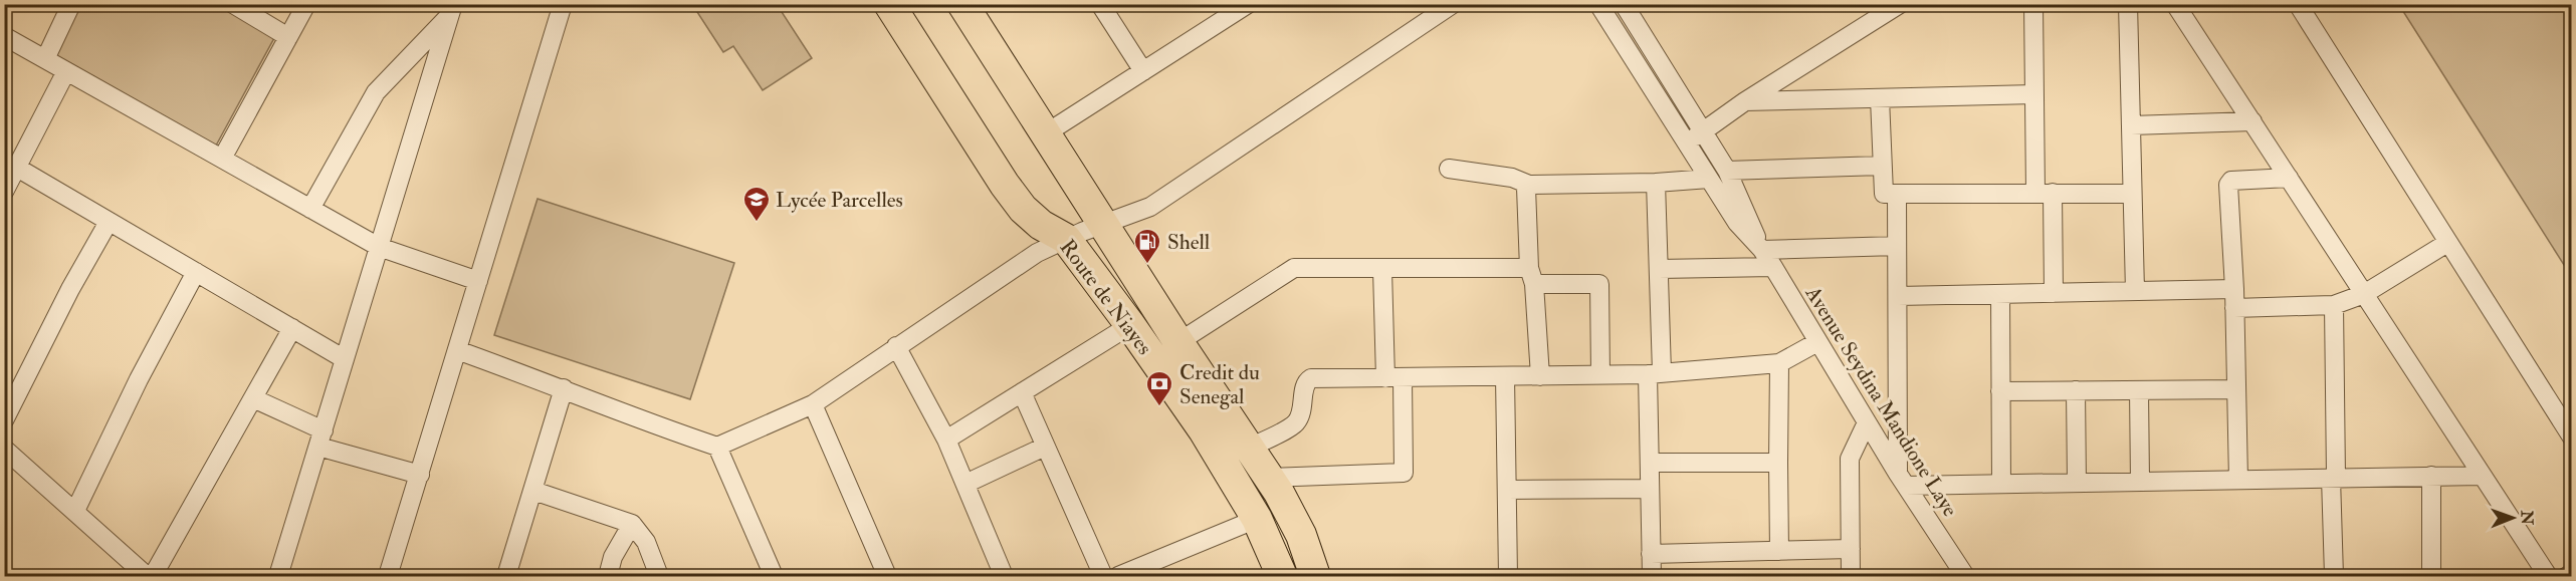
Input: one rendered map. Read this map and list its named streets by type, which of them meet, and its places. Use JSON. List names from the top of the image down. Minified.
{"streets":{"main road":["Route de Niayes"],"street":["Avenue Seydina Mandione Laye"]},"places":{"school or university":["Lycée Parcelles"],"fuel station":["Shell"],"bank":["Credit du Senegal"]},"north":"right"}
